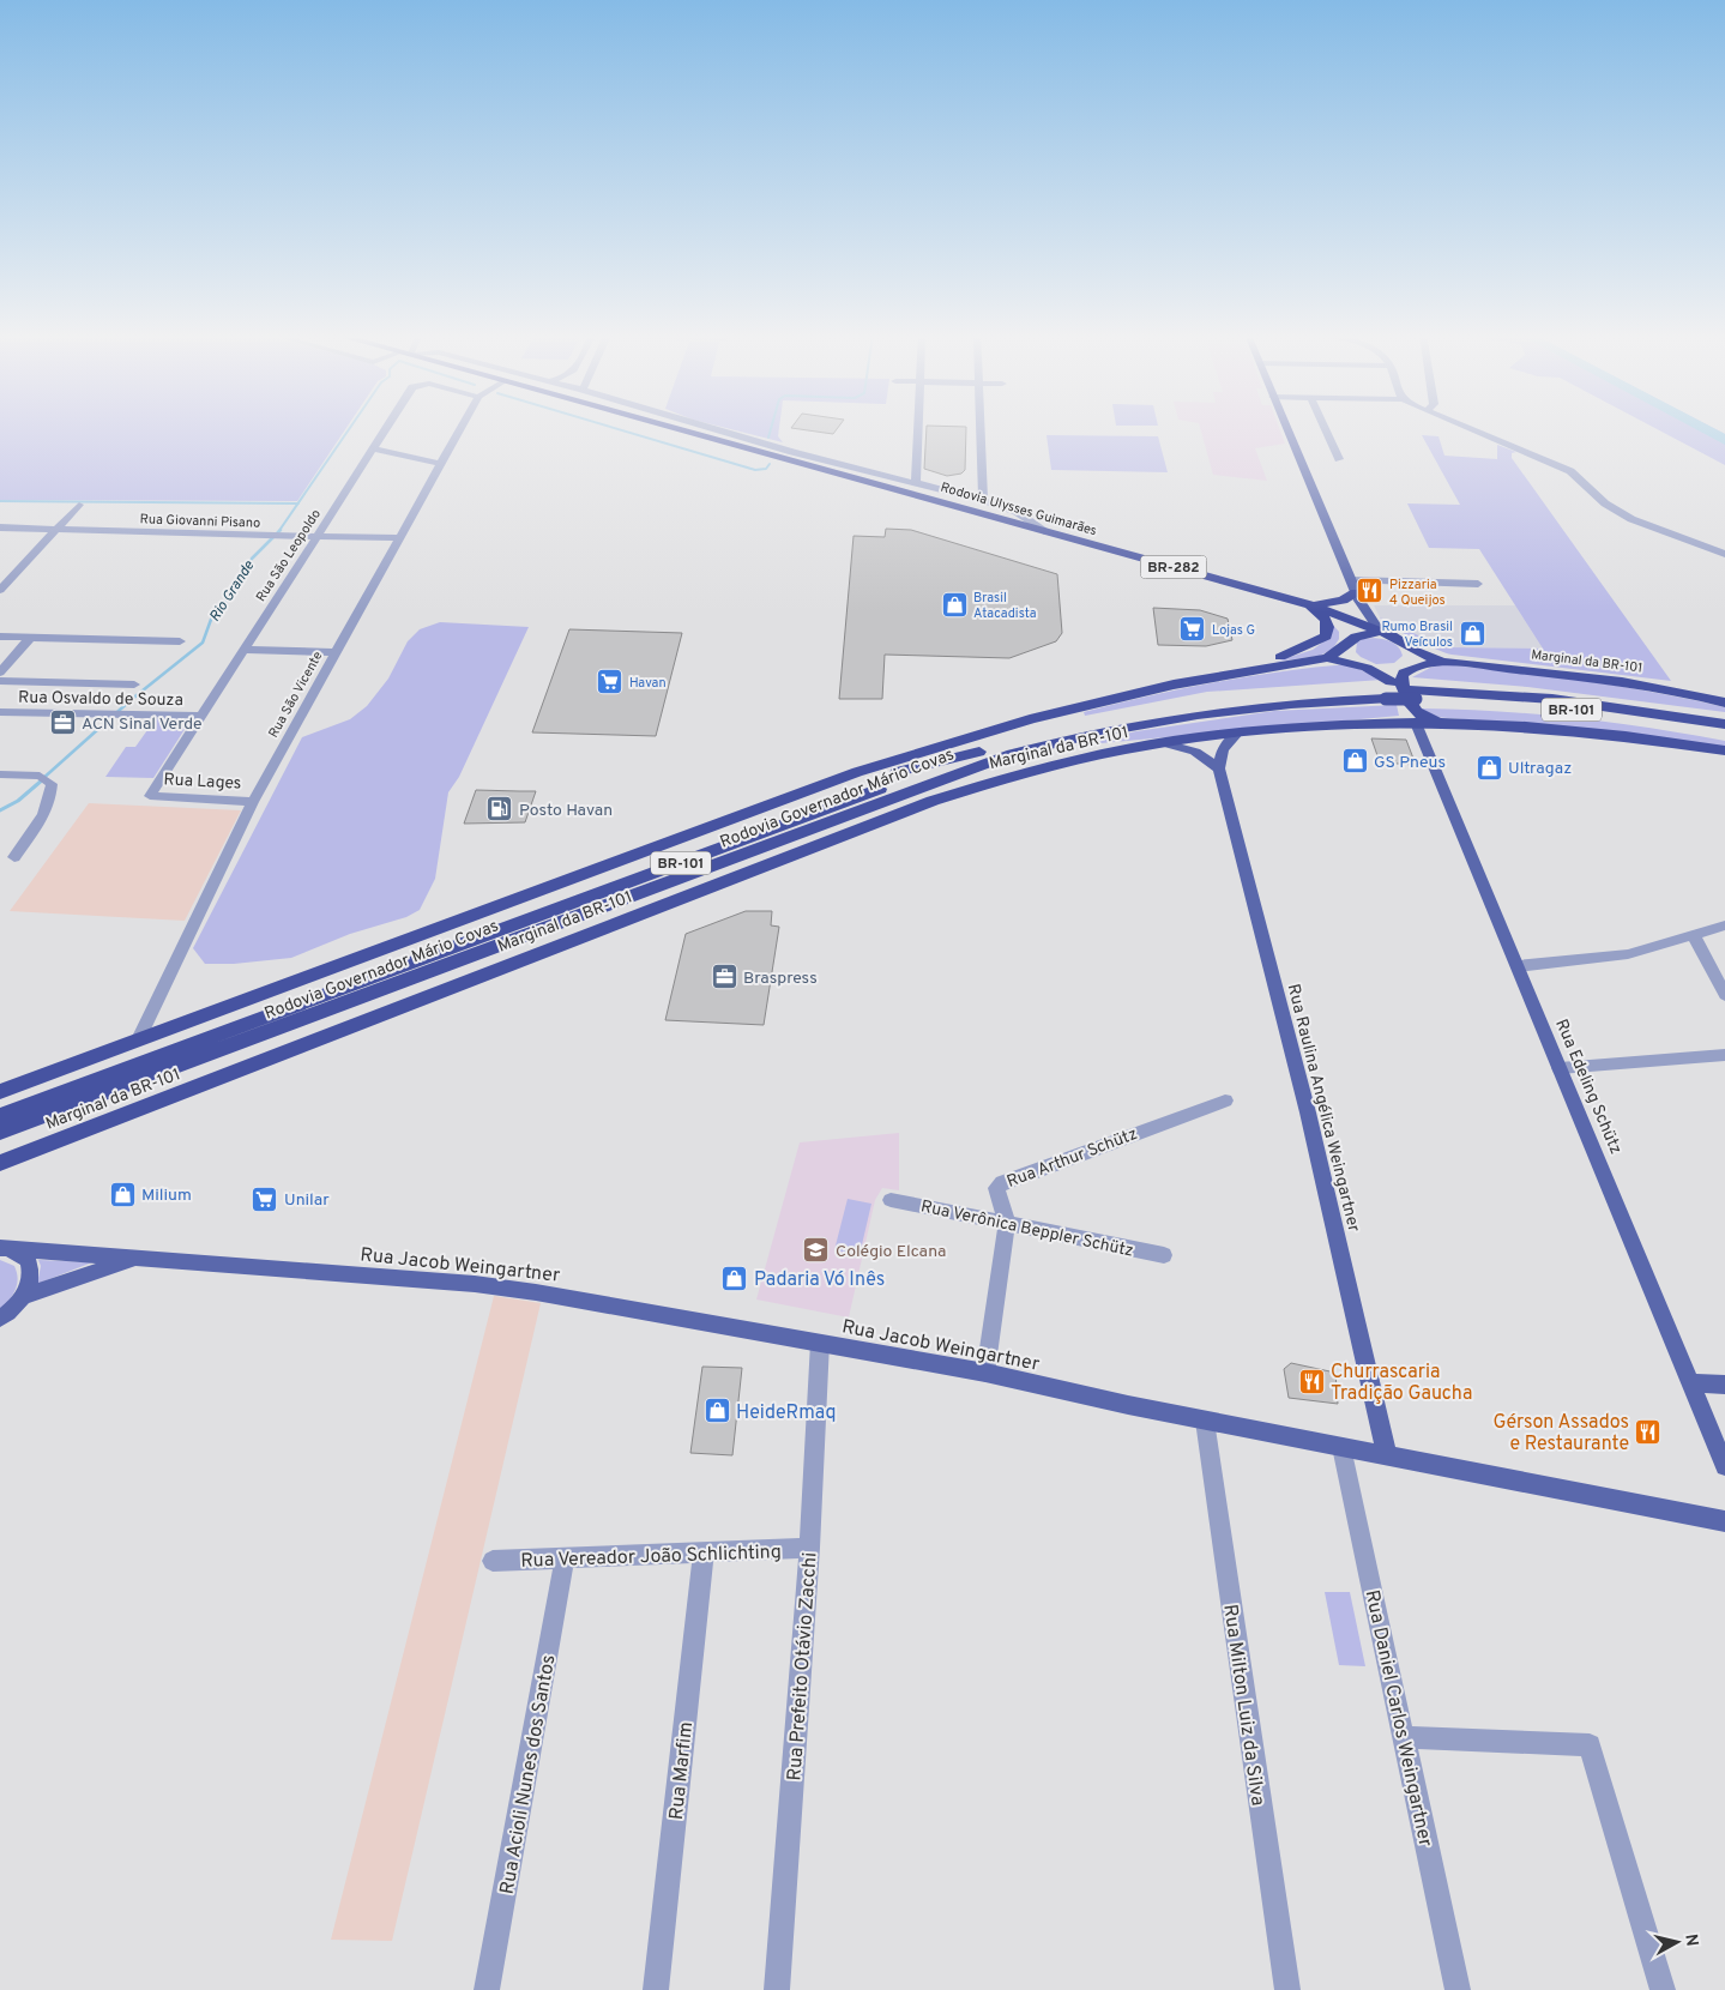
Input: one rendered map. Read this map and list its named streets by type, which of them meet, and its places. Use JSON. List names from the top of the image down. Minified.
{"streets":{"highway":["Rodovia Ulysses Guimarães","BR-282","Marginal da BR-101","BR-101","Rodovia Governador Mário Covas"],"main road":["Rua Edeling Schütz","Rua Raulina Angélica Weingartner","Rua Jacob Weingartner"],"street":["Rua Giovanni Pisano","Rua São Leopoldo","Rua São Vicente","Rua Osvaldo de Souza","Rua Lages","Rua Arthur Schütz","Rua Verônica Beppler Schütz","Rua Vereador João Schlichting","Rua Prefeito Otávio Zacchi","Rua Milton Luiz da Silva","Rua Daniel Carlos Weingartner","Rua Marfim","Rua Acioli Nunes dos Santos"]},"crossings":[["Rodovia Ulysses Guimarães","Marginal da BR-101"],["Rua Giovanni Pisano","Rua São Leopoldo"],["Rua Giovanni Pisano","Rua São Vicente"],["Rua São Leopoldo","Rua Osvaldo de Souza"],["Rua São Leopoldo","Rua Lages"],["Marginal da BR-101","Rua São Vicente"],["Marginal da BR-101","Rua Edeling Schütz"],["Rua São Vicente","Rua Lages"],["Rua Raulina Angélica Weingartner","Rua Jacob Weingartner"],["Rua Arthur Schütz","Rua Verônica Beppler Schütz"],["Rua Arthur Schütz","Rua Jacob Weingartner"],["Rua Jacob Weingartner","Rua Prefeito Otávio Zacchi"],["Rua Jacob Weingartner","Rua Milton Luiz da Silva"],["Rua Jacob Weingartner","Rua Daniel Carlos Weingartner"],["Rua Vereador João Schlichting","Rua Prefeito Otávio Zacchi"],["Rua Vereador João Schlichting","Rua Marfim"],["Rua Vereador João Schlichting","Rua Acioli Nunes dos Santos"]],"water":["Rio Grande"],"places":{"restaurant":["Pizzaria 4 Queijos","Churrascaria Tradição Gaucha","Gérson Assados e Restaurante"],"shop":["Brasil Atacadista","Rumo Brasil Veículos","GS Pneus","Ultragaz","Milium","Padaria Vó Inês","HeideRmaq"],"supermarket":["Lojas G","Havan","Unilar"],"office":["ACN Sinal Verde","Braspress"],"fuel station":["Posto Havan"],"school or university":["Colégio Elcana"]},"north":"right"}
